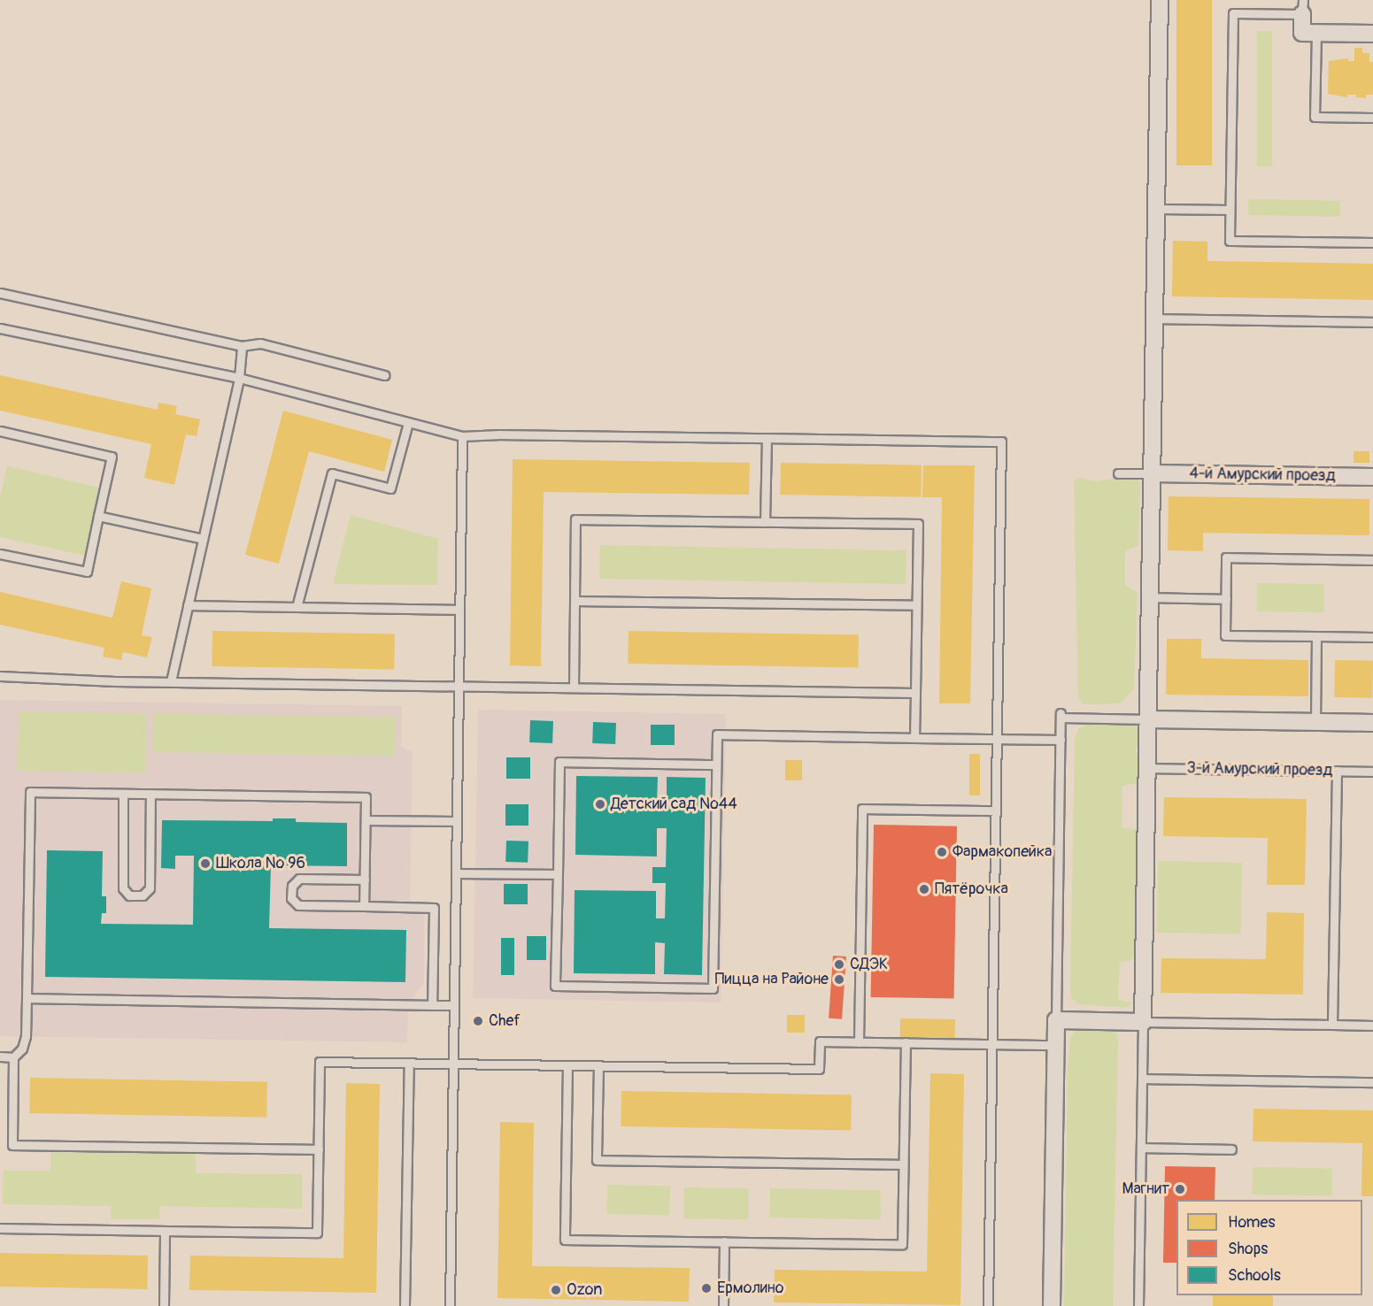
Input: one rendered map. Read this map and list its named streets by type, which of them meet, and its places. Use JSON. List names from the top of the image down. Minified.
{"streets":{"street":["4-й Амурский проезд"],"lane":["3-й Амурский проезд"]},"places":["Детский сад №44","Фармакопейка","Школа № 96","Пятёрочка","СДЭК","Пицца на Районе","Chef","Магнит","Ермолино","Ozon"],"legend":["Homes","Shops","Schools"]}
